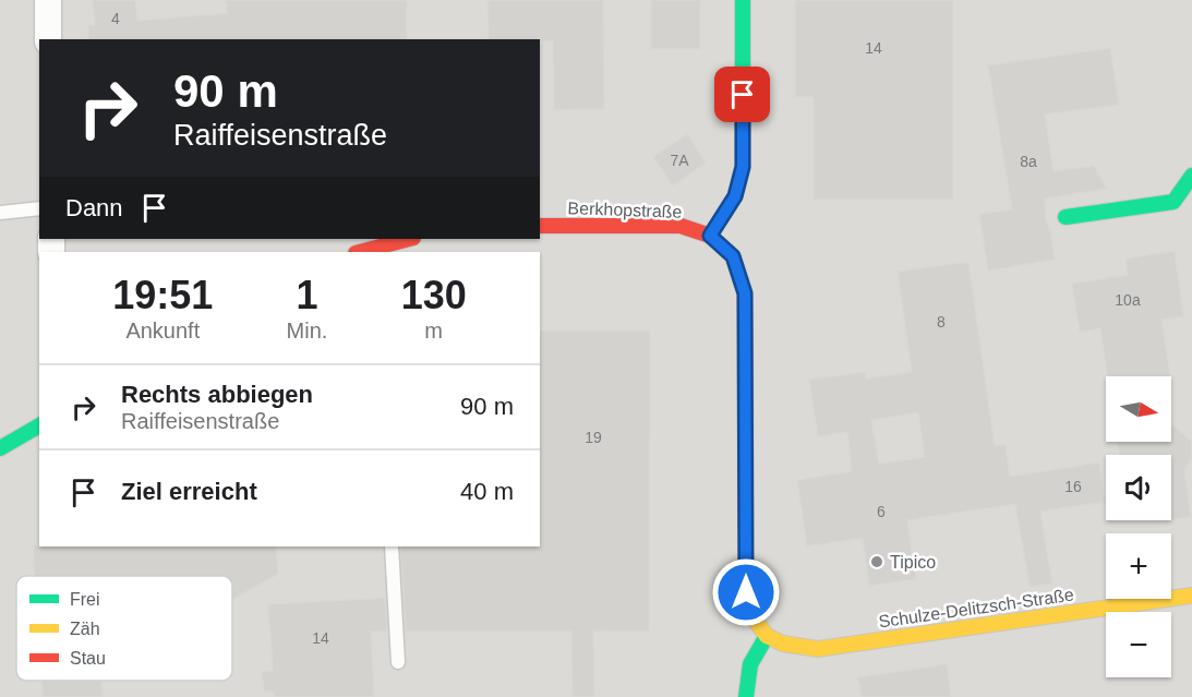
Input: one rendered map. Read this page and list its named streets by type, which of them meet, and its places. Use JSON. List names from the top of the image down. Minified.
{"streets":{"main road":["Berkhopstraße","Schulze-Delitzsch-Straße"]},"places":["Tipico"],"house_numbers":["4","14","7A","8a","10a","8","19","16","6","14"],"legend":["Frei","Zäh","Stau"],"north":"right","page":{"turn":["90 m","Raiffeisenstraße"],"then":"Dann","eta":["19:51","Ankunft","1","Min.","130","m"],"list":[{"name":"Rechts abbiegen","note":"Raiffeisenstraße","value":"90 m"},{"name":"Ziel erreicht","value":"40 m"}],"map_buttons":["+","−"]}}
